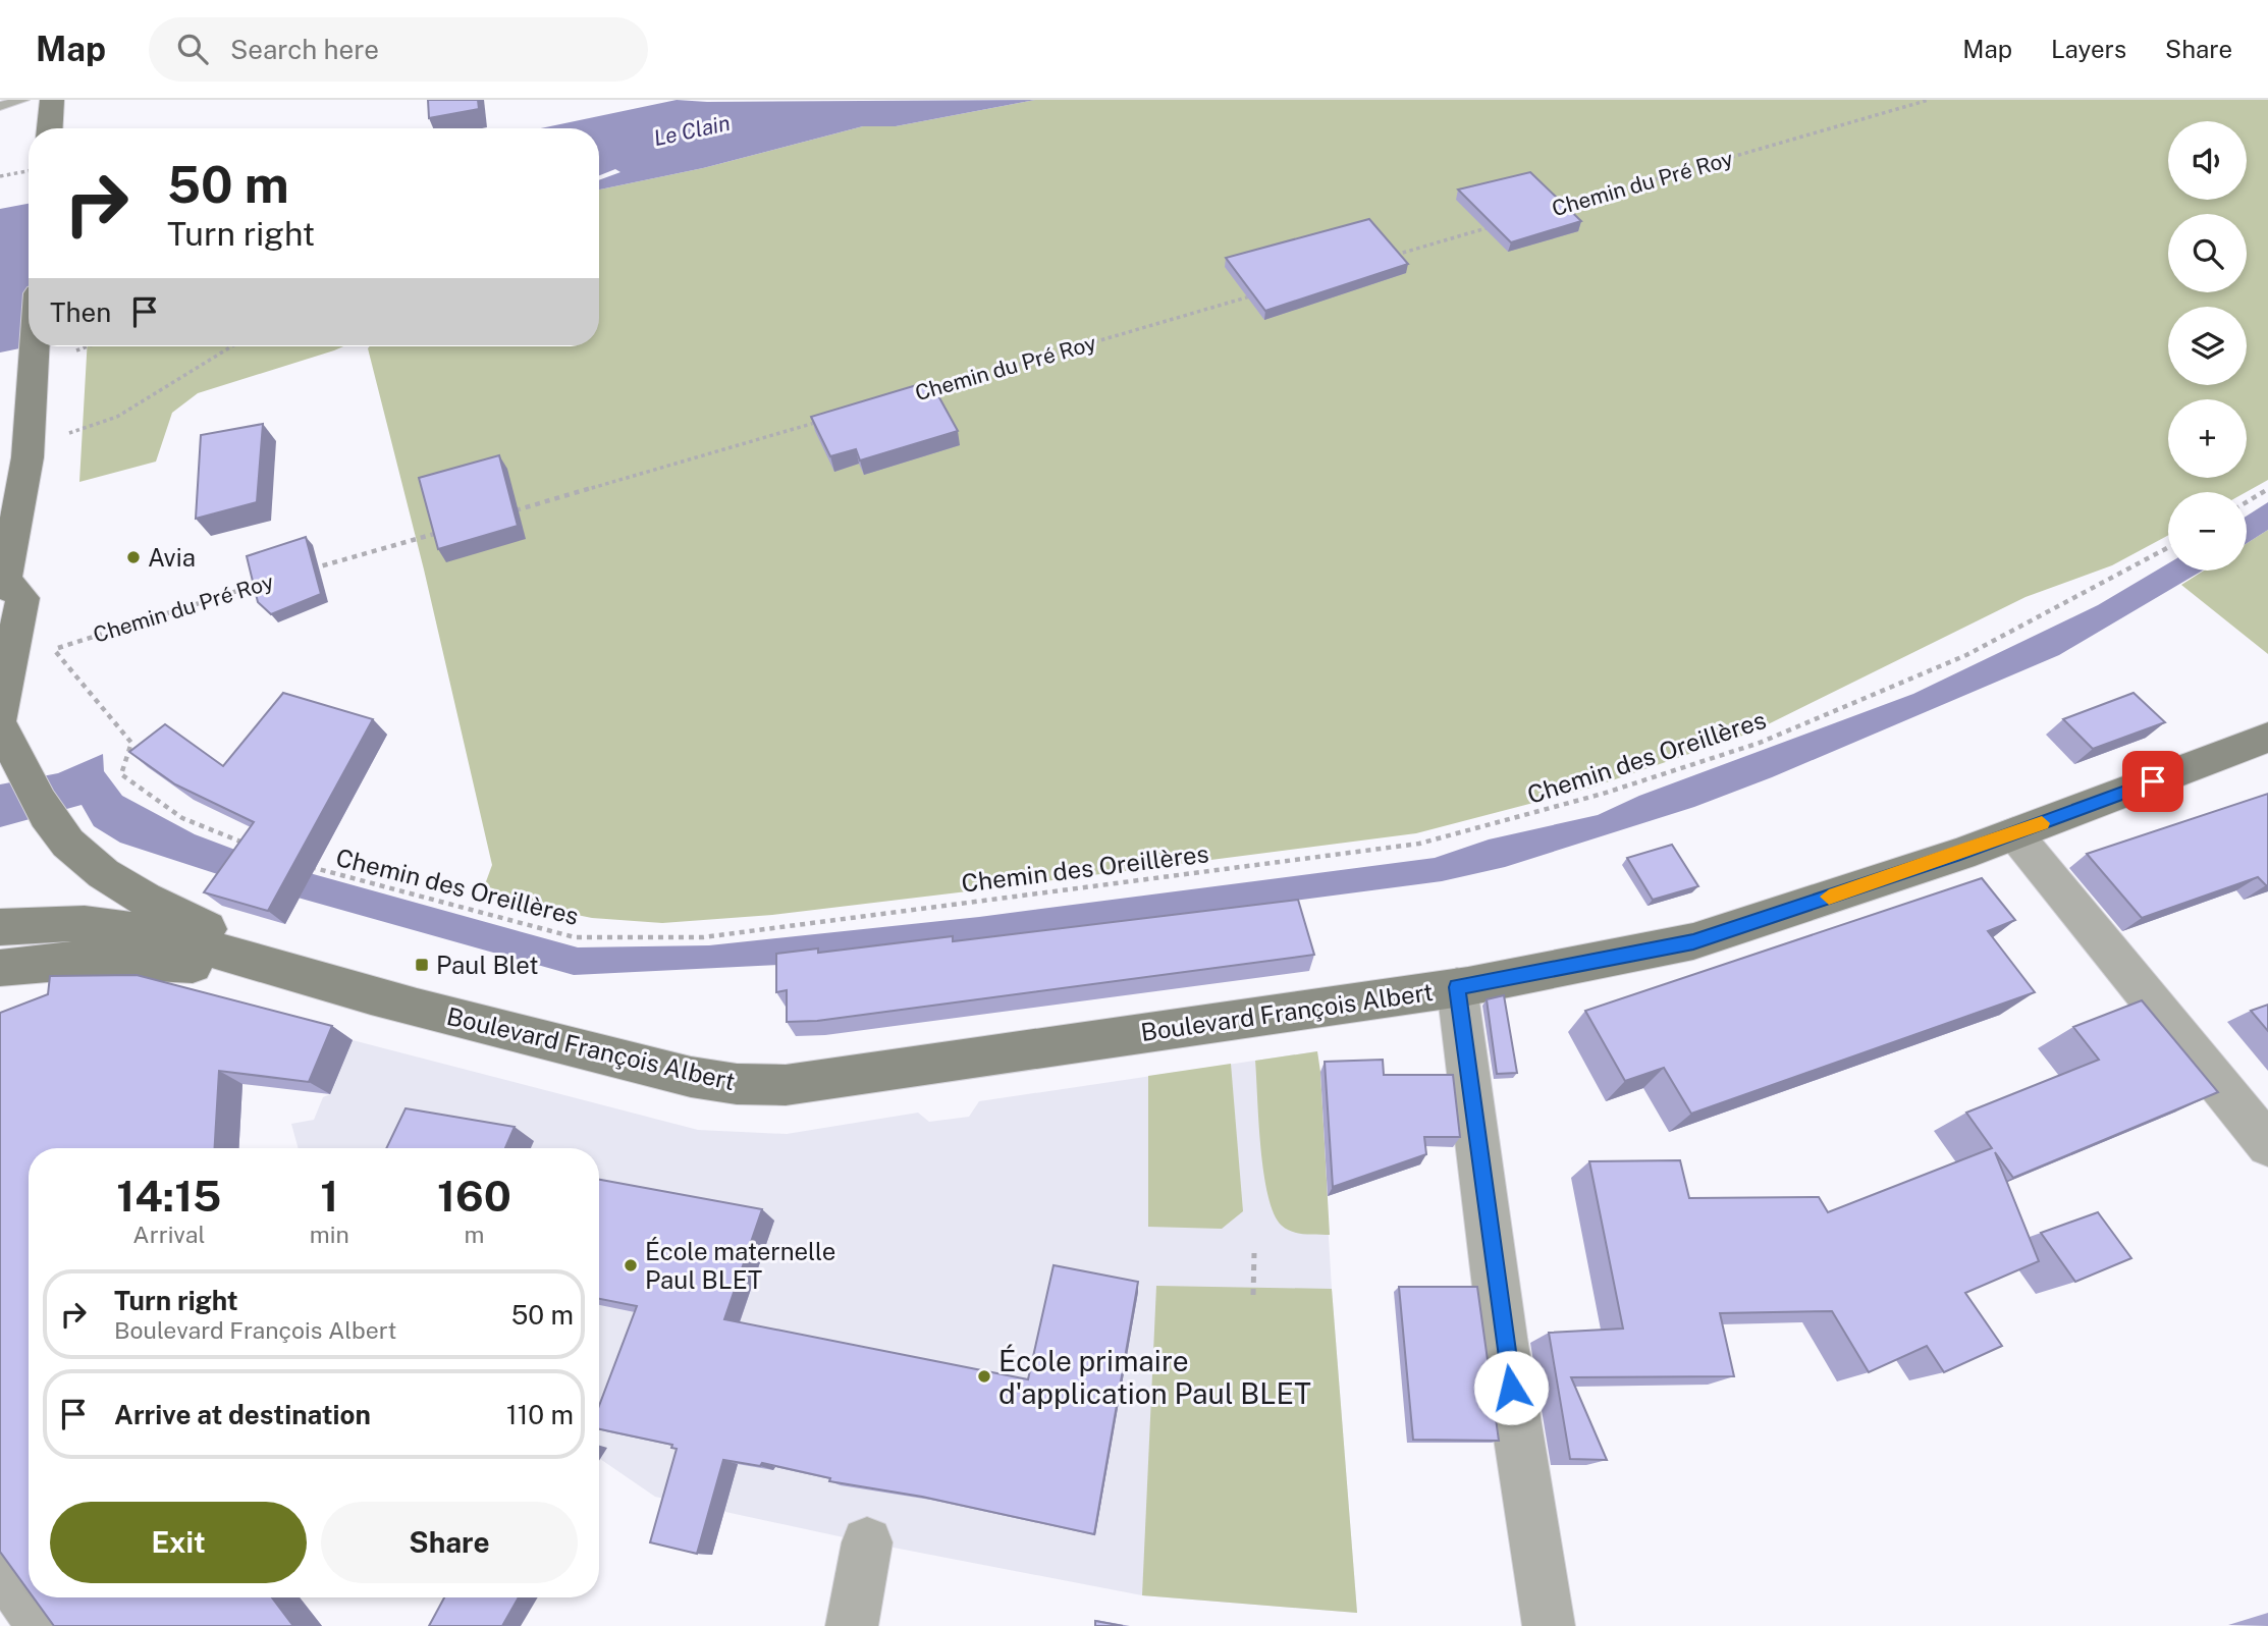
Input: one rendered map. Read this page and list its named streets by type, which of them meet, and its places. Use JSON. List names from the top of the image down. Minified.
{"streets":{"main road":["Boulevard François Albert"],"path":["Chemin du Pré Roy","Chemin des Oreillères"]},"water":["Le Clain"],"places":{"other":["Avia","École maternelle Paul BLET","École primaire d'application Paul BLET"],"transit":["Paul Blet"]},"page":{"header":"Map","search":"Search here","nav":["Map","Layers","Share"],"map_buttons":["+","−"],"turn":["50 m","Turn right"],"then":"Then","eta":["14:15","Arrival","1","min","160","m"],"list":[{"name":"Turn right","note":"Boulevard François Albert","value":"50 m"},{"name":"Arrive at destination","value":"110 m"}],"buttons":["Exit","Share"]}}
